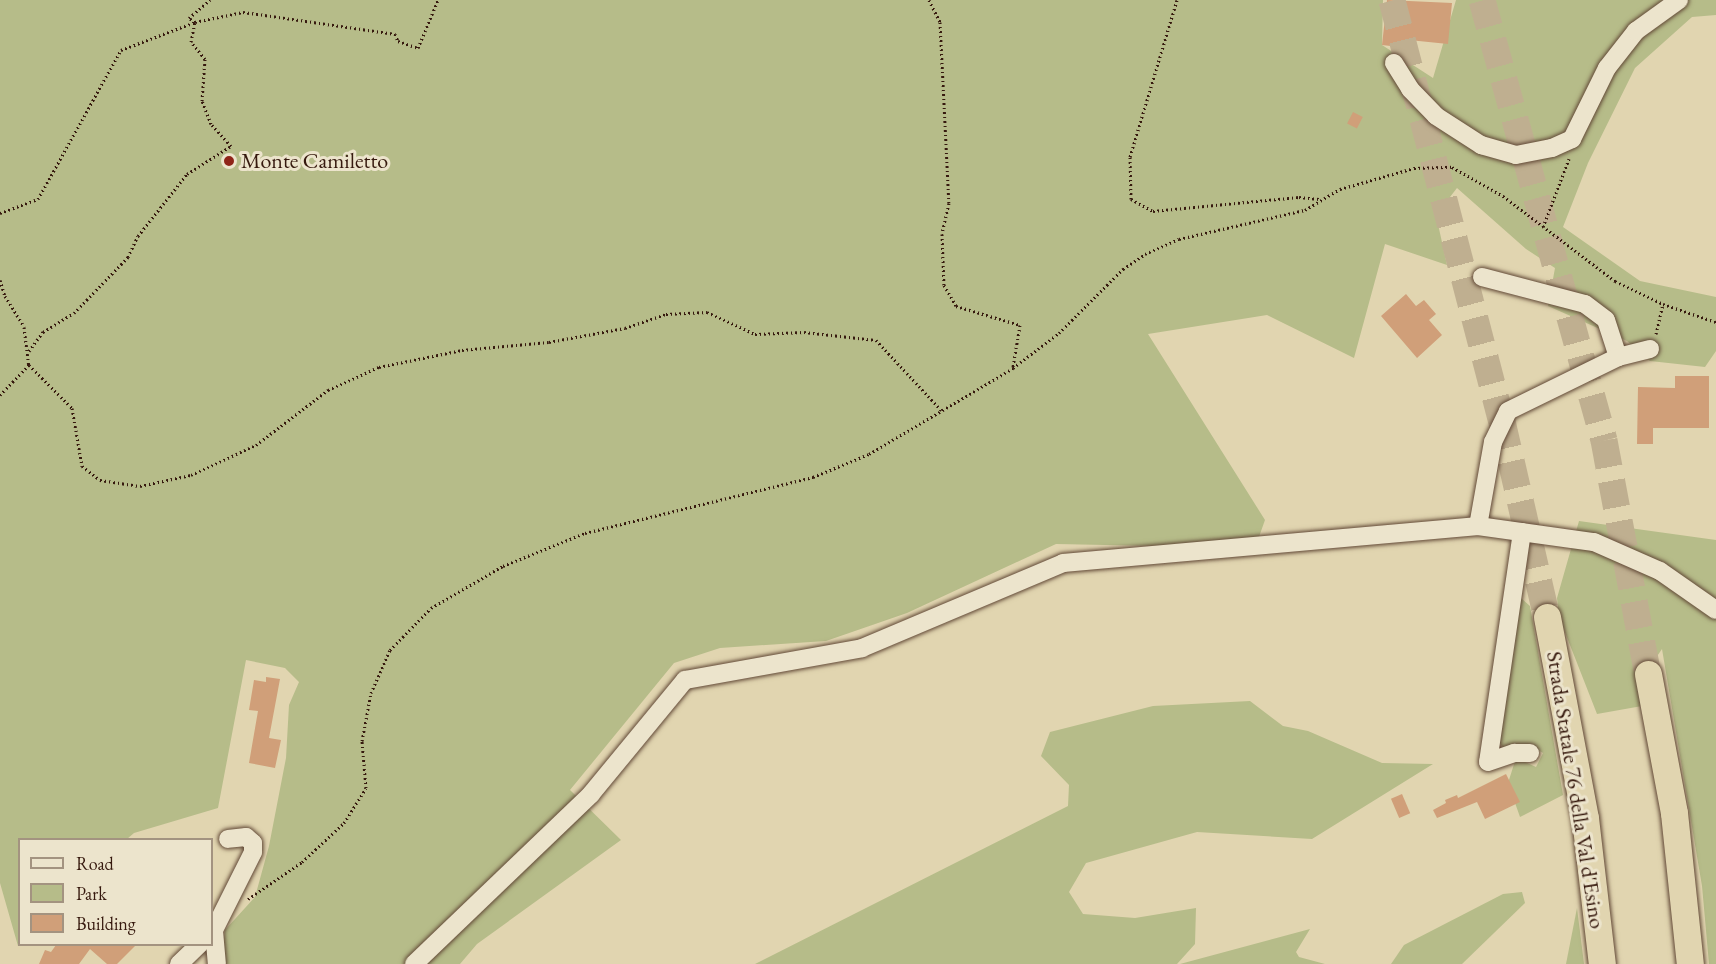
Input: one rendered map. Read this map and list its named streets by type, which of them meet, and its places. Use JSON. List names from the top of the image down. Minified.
{"streets":{"highway":["Strada Statale 76 della Val d'Esino"]},"places":["Monte Camiletto"],"legend":["Road","Park","Building"]}
